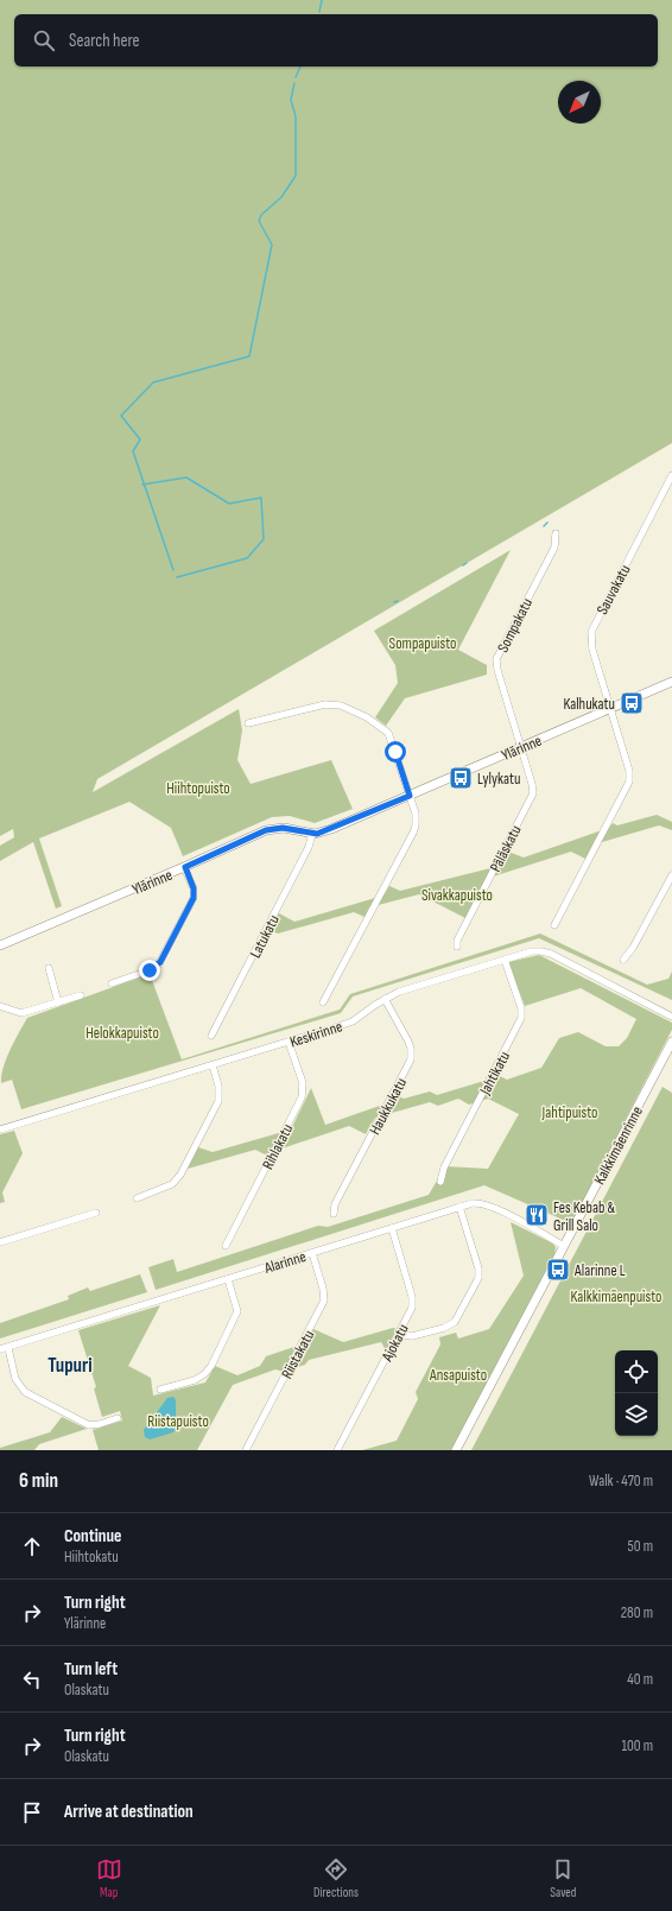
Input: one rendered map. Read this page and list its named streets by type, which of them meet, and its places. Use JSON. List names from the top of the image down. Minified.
{"streets":{"street":["Sauvakatu","Sompakatu","Ylärinne","Päläskatu","Latukatu","Keskirinne","Jahtikatu","Haukkukatu","Kalkkimäenrinne","Rihlakatu","Alarinne","Ajokatu","Riistakatu"]},"crossings":[["Sauvakatu","Ylärinne"],["Sompakatu","Ylärinne"],["Sompakatu","Päläskatu"],["Ylärinne","Päläskatu"],["Ylärinne","Latukatu"],["Keskirinne","Jahtikatu"],["Keskirinne","Haukkukatu"],["Keskirinne","Rihlakatu"],["Kalkkimäenrinne","Alarinne"],["Alarinne","Ajokatu"],["Alarinne","Riistakatu"]],"districts":["Tupuri"],"parks":["Sompapuisto","Hiihtopuisto","Sivakkapuisto","Helokkapuisto","Jahtipuisto","Kalkkimäenpuisto","Ansapuisto","Riistapuisto"],"places":{"bus stop":["Kalhukatu","Lylykatu","Alarinne L"],"restaurant":["Fes Kebab & Grill Salo"]},"north":"bottom left","page":{"search":"Search here","heading":["6 min","Walk · 470 m"],"list":[["Continue","Hiihtokatu","50 m"],["Turn right","Ylärinne","280 m"],["Turn left","Olaskatu","40 m"],["Turn right","Olaskatu","100 m"],"Arrive at destination"],"nav":["Map","Directions","Saved"]}}
